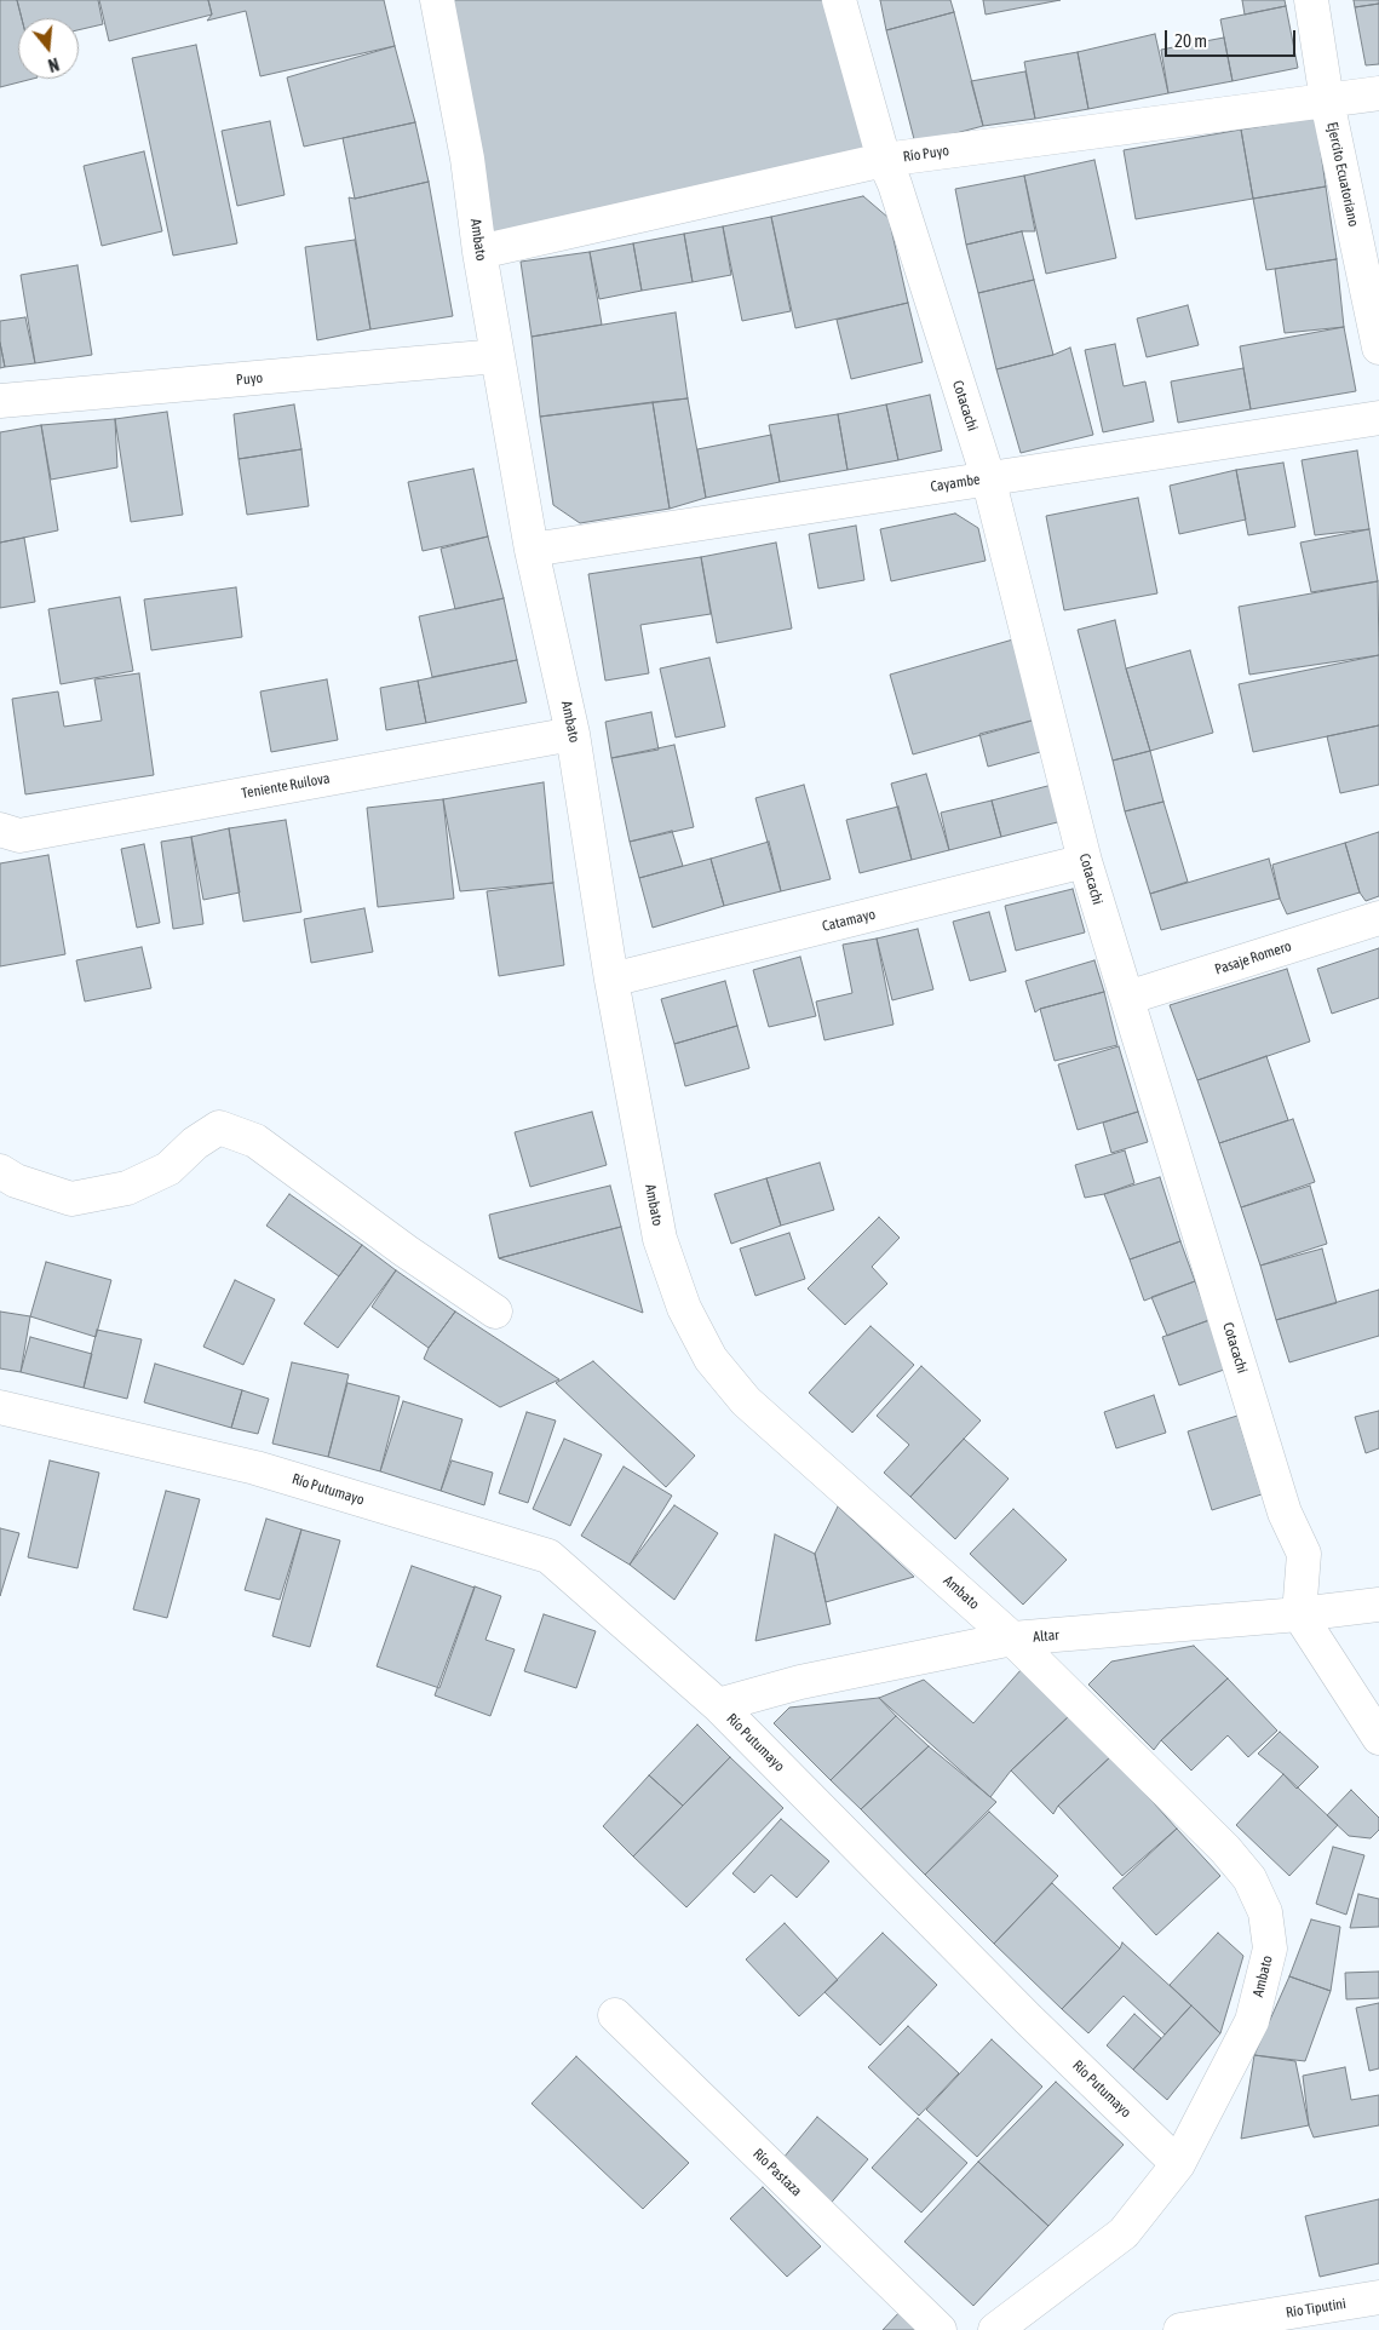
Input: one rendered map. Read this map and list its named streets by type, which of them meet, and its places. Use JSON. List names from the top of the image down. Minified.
{"streets":{"street":["Río Puyo","Ejercito Ecuatoriano","Ambato","Puyo","Cotacachi","Cayambe","Teniente Ruilova","Catamayo","Pasaje Romero","Río Putumayo","Altar","Río Pastaza","Río Tiputini"]},"crossings":[["Río Puyo","Ejercito Ecuatoriano"],["Río Puyo","Ambato"],["Río Puyo","Cotacachi"],["Ambato","Puyo"],["Ambato","Cayambe"],["Ambato","Teniente Ruilova"],["Ambato","Catamayo"],["Ambato","Río Putumayo"],["Ambato","Altar"],["Cotacachi","Cayambe"],["Cotacachi","Catamayo"],["Cotacachi","Pasaje Romero"],["Cotacachi","Altar"],["Río Putumayo","Altar"]],"scale_bar":"20 m","north":"bottom"}
